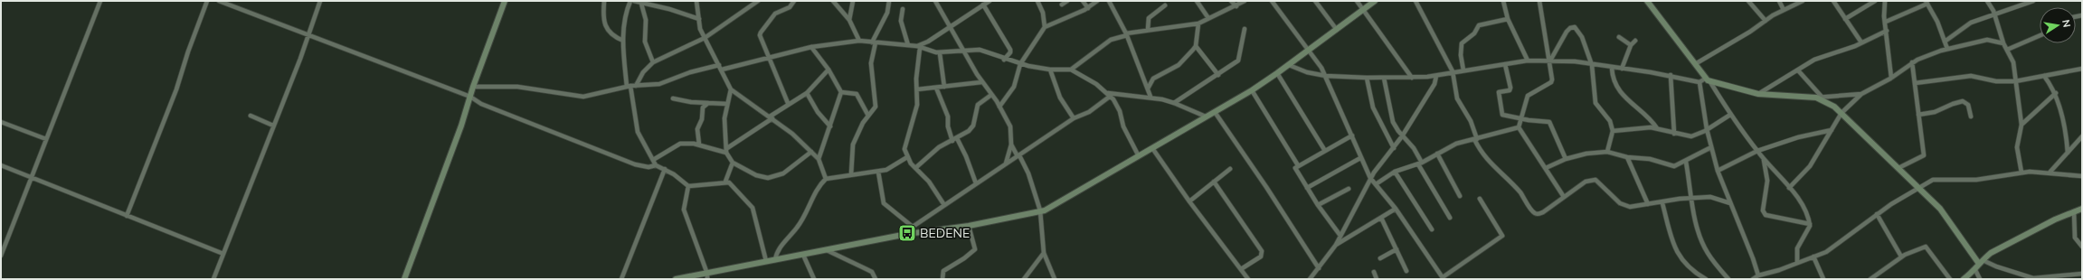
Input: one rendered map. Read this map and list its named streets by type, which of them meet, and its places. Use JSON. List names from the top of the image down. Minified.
{"places":{"bus stop":["BEDENE"]},"north":"right"}
